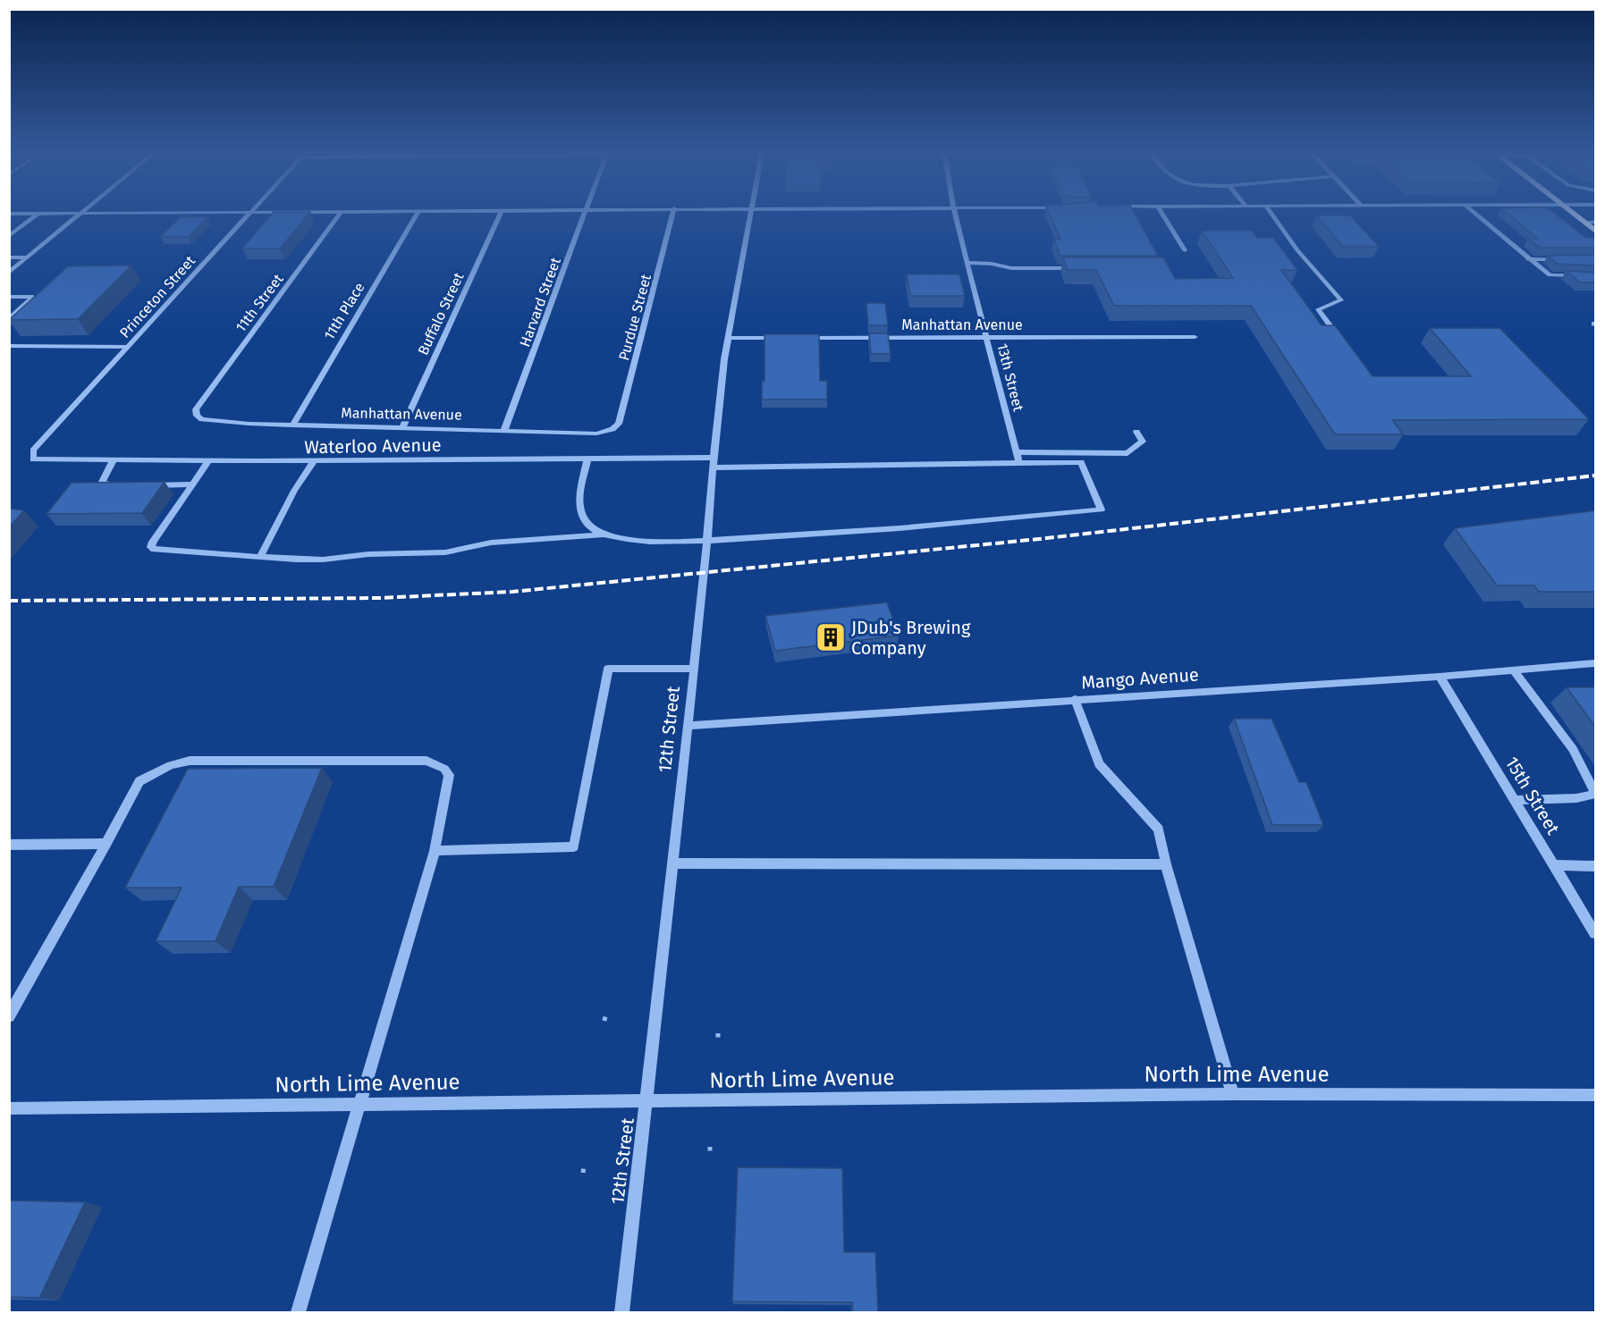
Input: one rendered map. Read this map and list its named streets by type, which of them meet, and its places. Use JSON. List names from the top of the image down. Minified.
{"streets":{"street":["Princeton Street","Harvard Street","11th Street","11th Place","Buffalo Street","Purdue Street","Manhattan Avenue","13th Street","Waterloo Avenue","Mango Avenue","12th Street","15th Street","North Lime Avenue"]},"crossings":[["Princeton Street","Waterloo Avenue"],["Harvard Street","Manhattan Avenue"],["11th Street","Manhattan Avenue"],["11th Place","Manhattan Avenue"],["Buffalo Street","Manhattan Avenue"],["Purdue Street","Manhattan Avenue"],["Manhattan Avenue","13th Street"],["Waterloo Avenue","12th Street"],["Mango Avenue","12th Street"],["Mango Avenue","15th Street"],["12th Street","North Lime Avenue"]],"places":{"building":["JDub's Brewing Company"]}}
